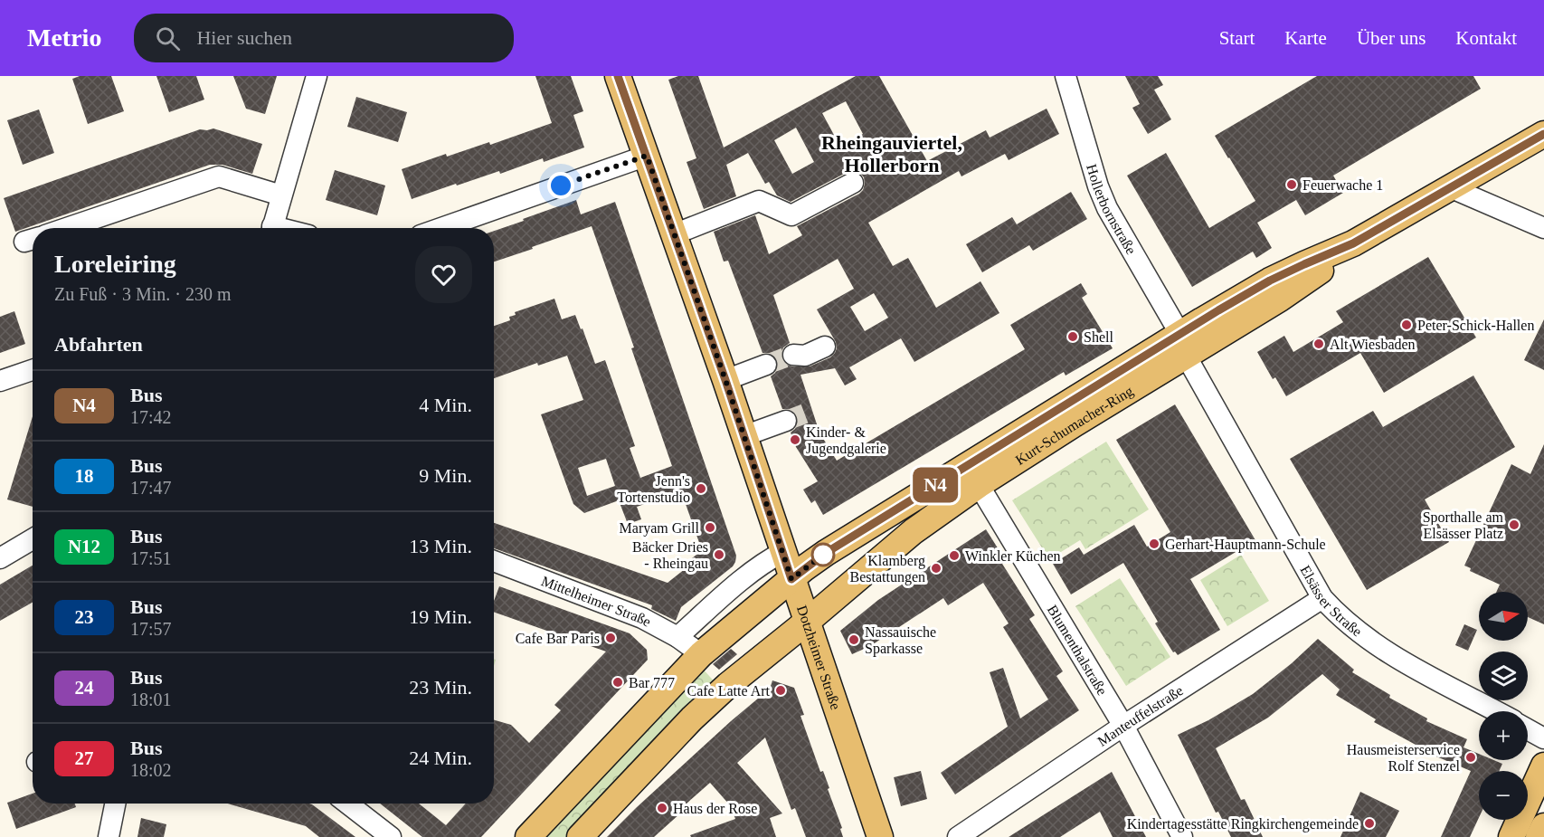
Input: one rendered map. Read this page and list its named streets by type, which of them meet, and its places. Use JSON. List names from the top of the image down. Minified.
{"streets":{"main road":["Kurt-Schumacher-Ring","Dotzheimer Straße"],"street":["Hollerbornstraße","Elsässer Straße","Mittelheimer Straße","Blumenthalstraße","Manteuffelstraße"]},"crossings":[["Hollerbornstraße","Kurt-Schumacher-Ring"],["Hollerbornstraße","Elsässer Straße"],["Kurt-Schumacher-Ring","Elsässer Straße"],["Kurt-Schumacher-Ring","Mittelheimer Straße"],["Kurt-Schumacher-Ring","Blumenthalstraße"],["Kurt-Schumacher-Ring","Dotzheimer Straße"],["Elsässer Straße","Manteuffelstraße"],["Blumenthalstraße","Manteuffelstraße"]],"districts":["Rheingauviertel, Hollerborn"],"places":["Feuerwache 1","Peter-Schick-Hallen","Shell","Alt Wiesbaden","Kinder- & Jugendgalerie","Jenn's Tortenstudio","Sporthalle am Elsässer Platz","Maryam Grill","Gerhart-Hauptmann-Schule","Bäcker Dries - Rheingau","Winkler Küchen","Klamberg Bestattungen","Cafe Bar Paris","Nassauische Sparkasse","Bar 777","Cafe Latte Art","Hausmeisterservice Rolf Stenzel","Haus der Rose","Kindertagesstätte Ringkirchengemeinde"],"lines":["bus line N4"],"north":"right","page":{"header":"Metrio","search":"Hier suchen","nav":["Start","Karte","Über uns","Kontakt"],"on_map":"N4","heading":[["Loreleiring","Zu Fuß · 3 Min. · 230 m"],"Abfahrten"],"list":[{"mark":"N4","name":"Bus","note":"17:42","value":"4 Min."},{"mark":"18","name":"Bus","note":"17:47","value":"9 Min."},{"mark":"N12","name":"Bus","note":"17:51","value":"13 Min."},{"mark":"23","name":"Bus","note":"17:57","value":"19 Min."},{"mark":"24","name":"Bus","note":"18:01","value":"23 Min."},{"mark":"27","name":"Bus","note":"18:02","value":"24 Min."}],"map_buttons":["+","−"]}}
